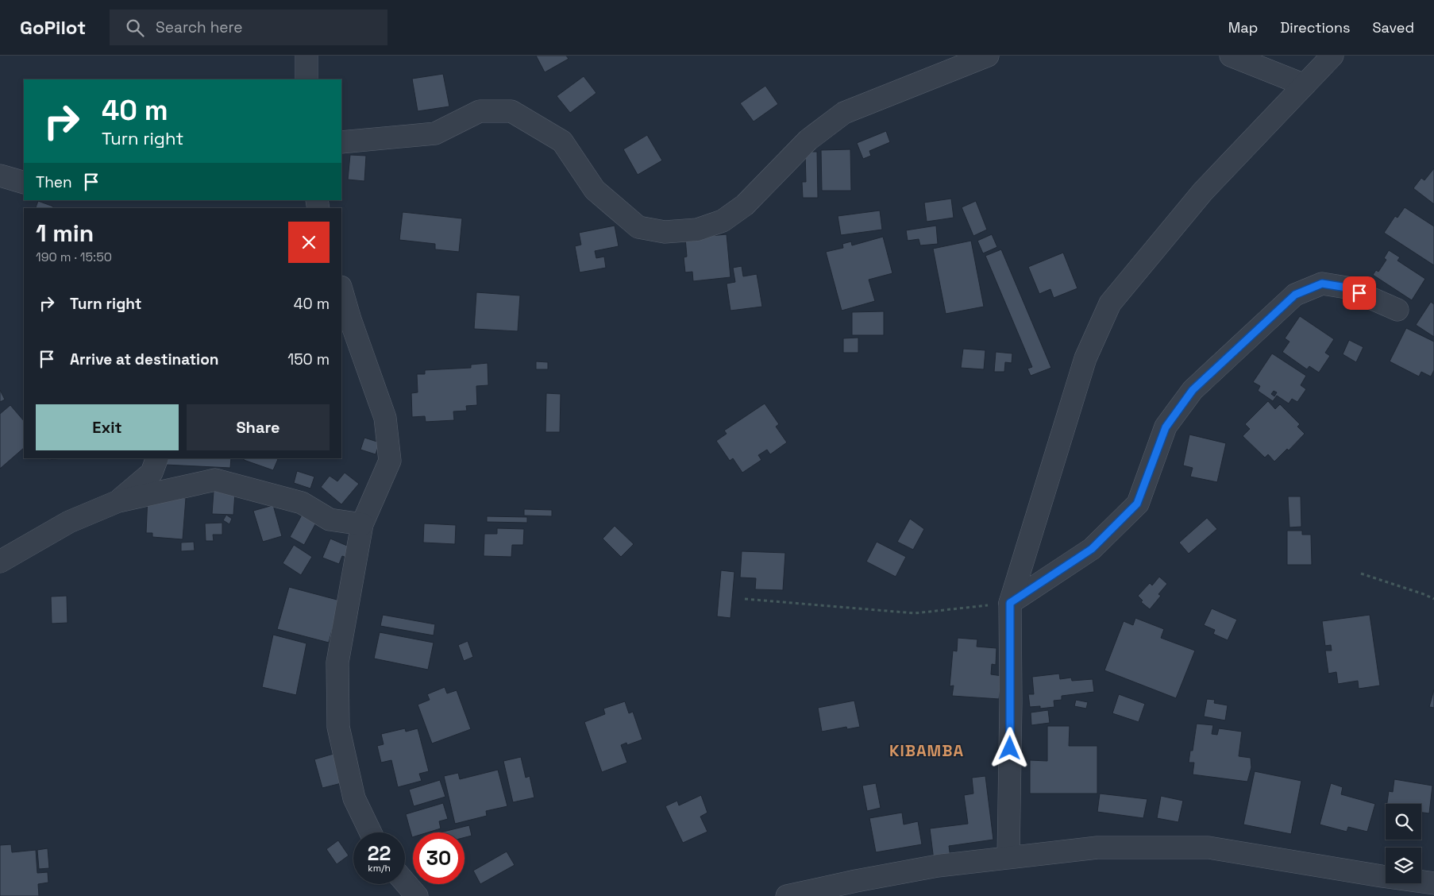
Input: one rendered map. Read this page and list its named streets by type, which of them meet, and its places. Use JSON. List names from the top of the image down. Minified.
{"districts":["KIBAMBA"],"page":{"header":"GoPilot","search":"Search here","nav":["Map","Directions","Saved"],"turn":["40 m","Turn right"],"then":"Then","heading":["1 min","190 m · 15:50"],"list":[{"name":"Turn right","value":"40 m"},{"name":"Arrive at destination","value":"150 m"}],"buttons":["Exit","Share"],"speed":"22 km/h","limit":"30"}}
